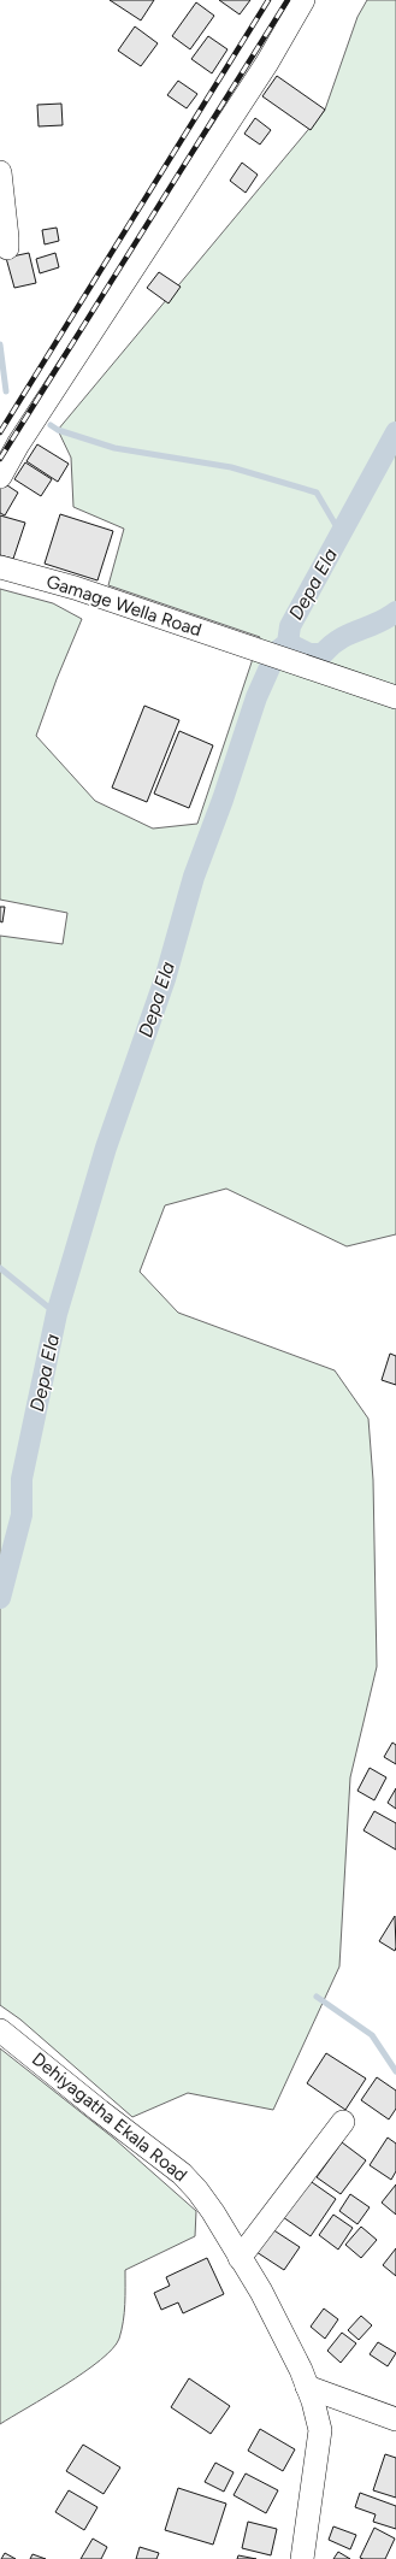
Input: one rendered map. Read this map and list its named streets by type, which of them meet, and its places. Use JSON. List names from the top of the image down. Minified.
{"streets":{"street":["Gamage Wella Road","Dehiyagatha Ekala Road"]},"water":["Depa Ela"]}
